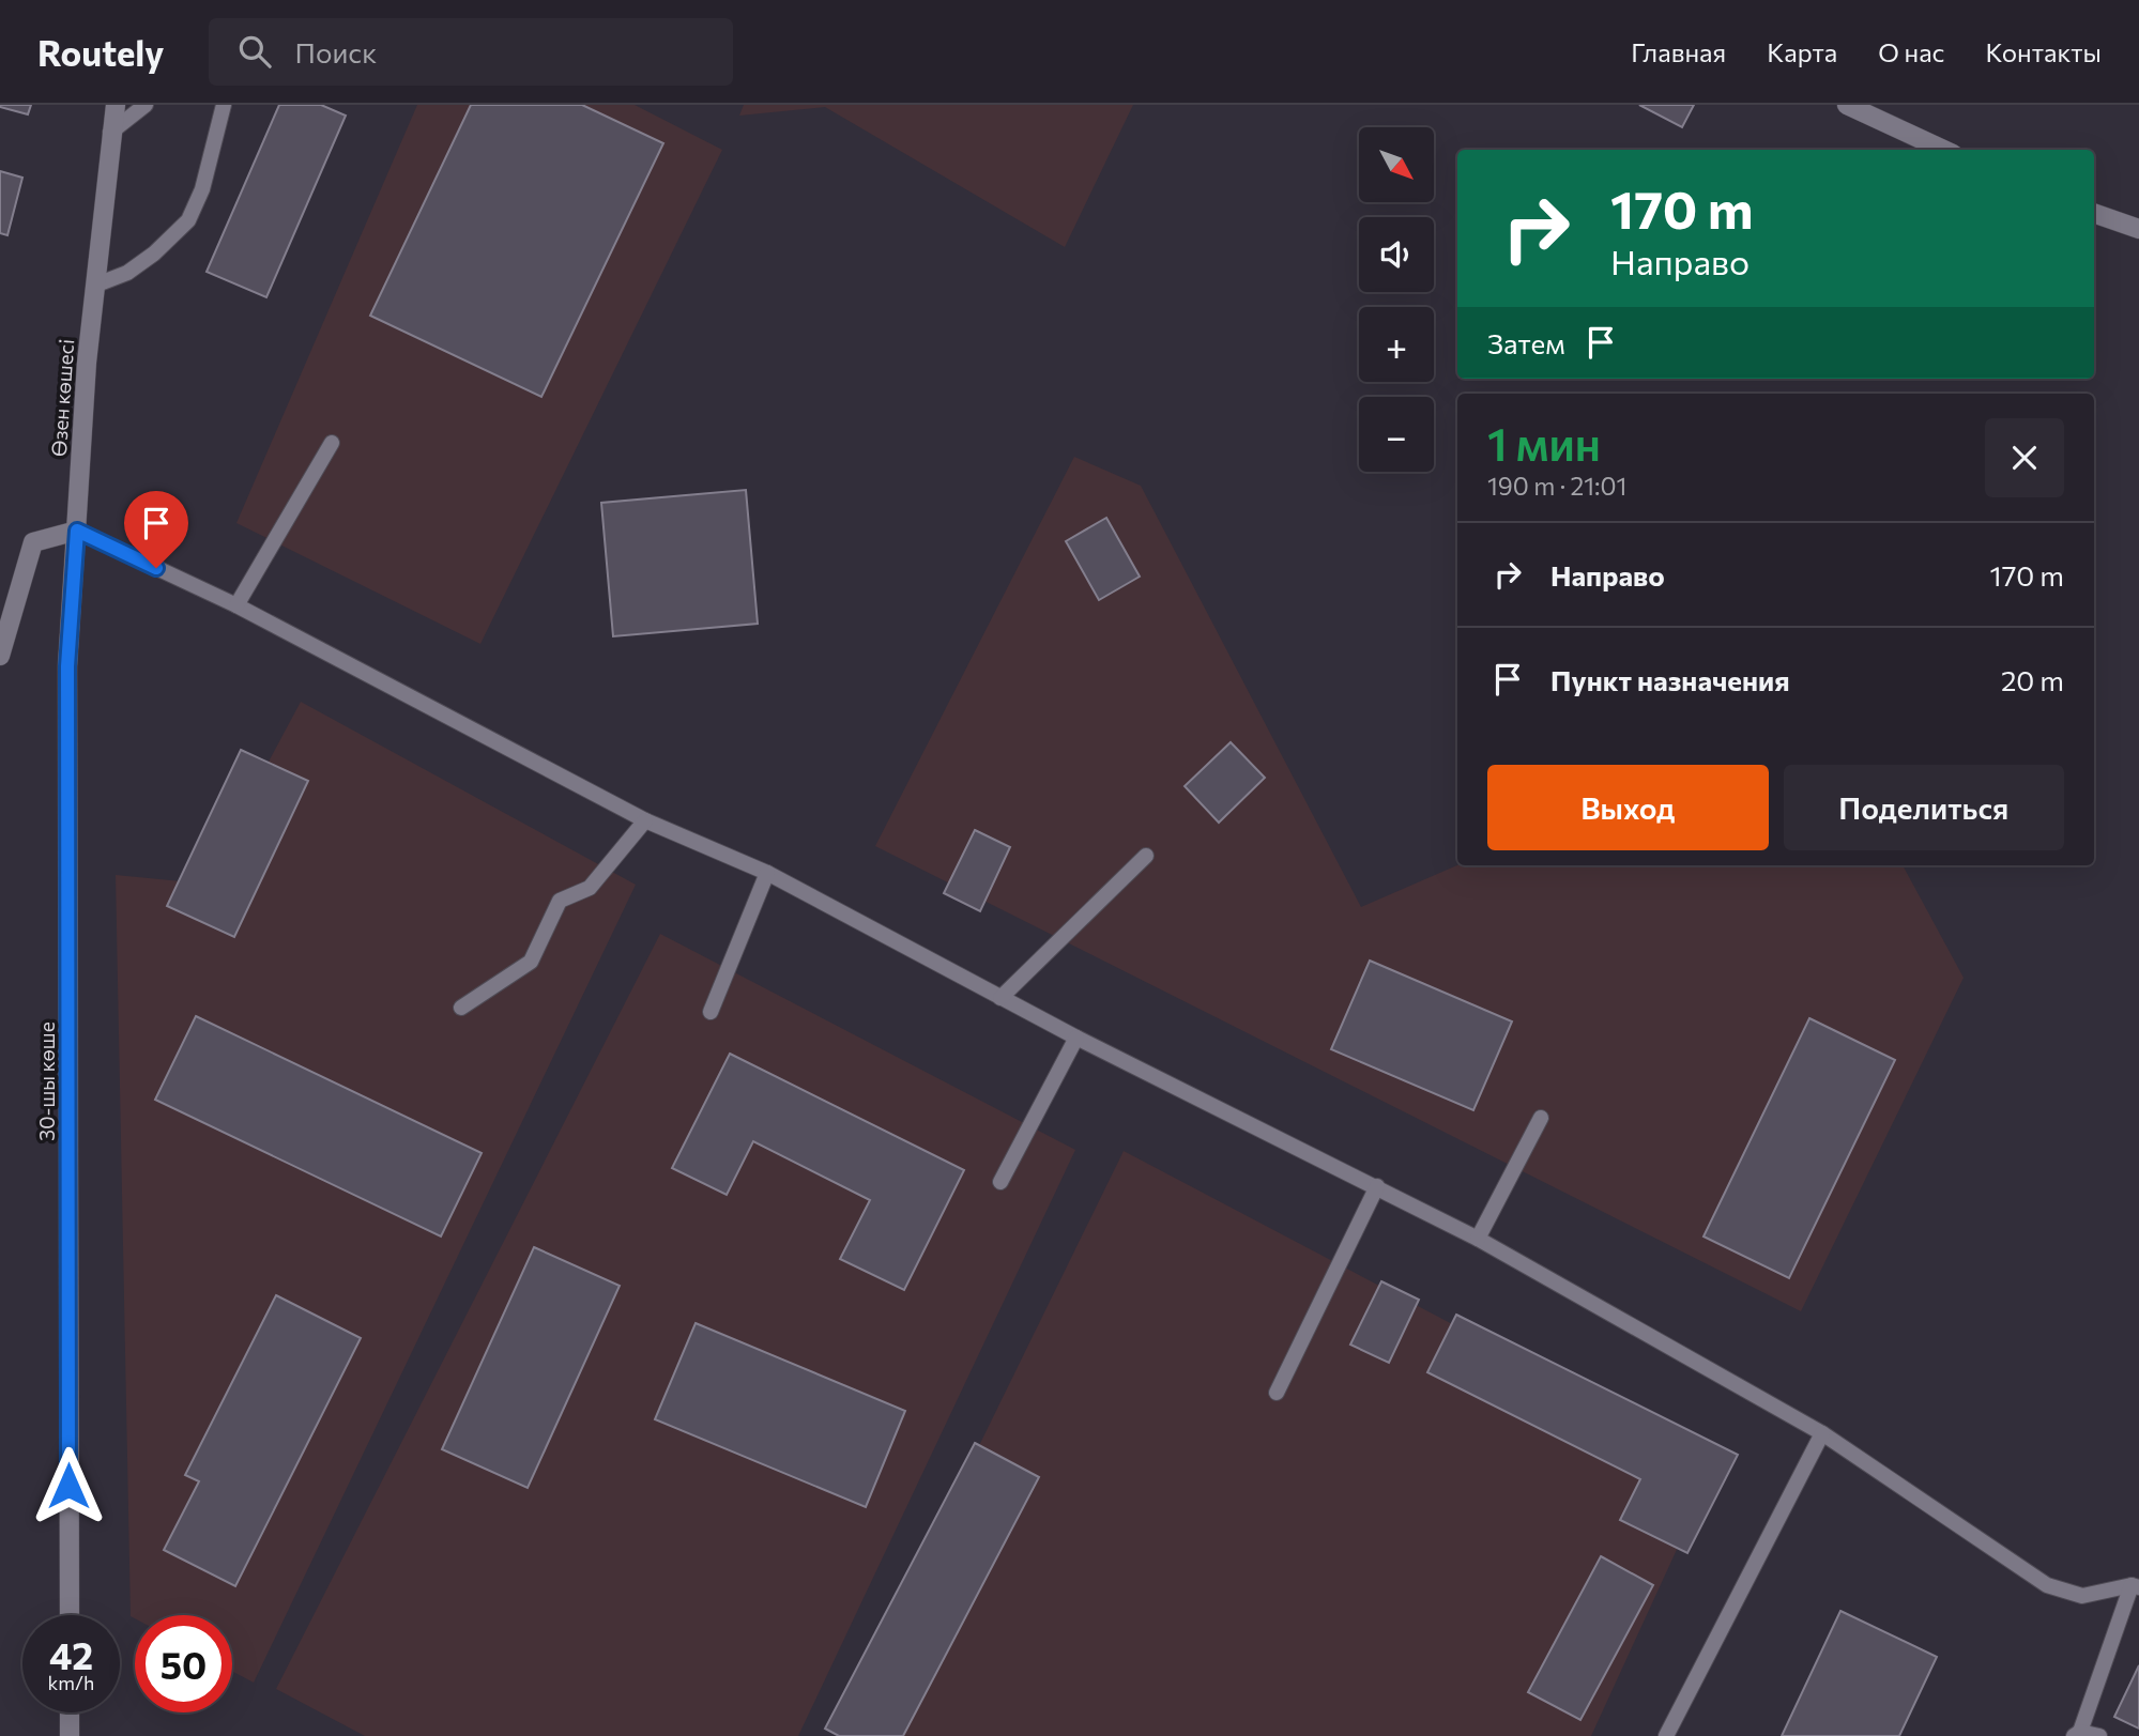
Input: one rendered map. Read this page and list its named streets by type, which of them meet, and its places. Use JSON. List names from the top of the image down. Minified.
{"streets":{"main road":["Өзен көшесі","30-шы көше"]},"crossings":[["Өзен көшесі","30-шы көше"]],"north":"bottom right","page":{"header":"Routely","search":"Поиск","nav":["Главная","Карта","О нас","Контакты"],"map_buttons":["+","−"],"turn":["170 m","Направо"],"then":"Затем","heading":["1 мин","190 m · 21:01"],"list":[{"name":"Направо","value":"170 m"},{"name":"Пункт назначения","value":"20 m"}],"buttons":["Выход","Поделиться"],"speed":"42 km/h","limit":"50"}}
